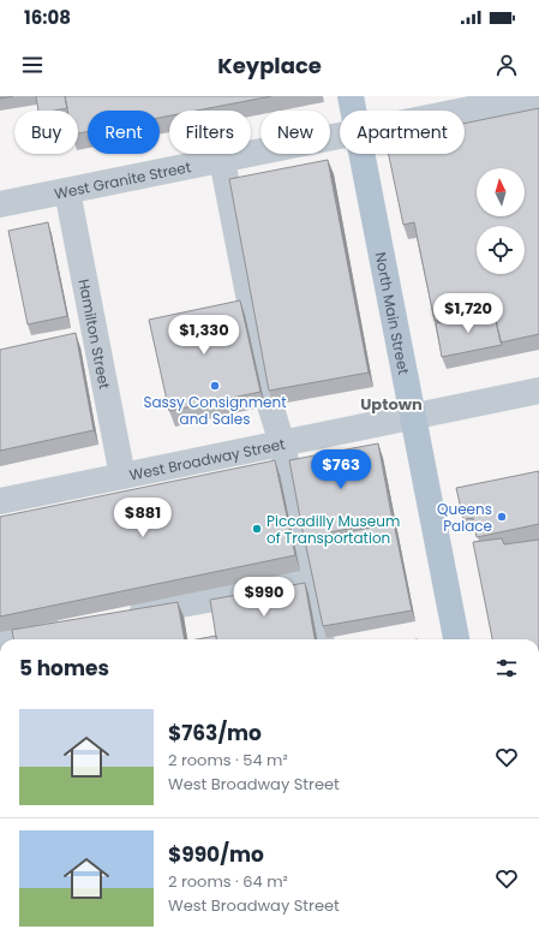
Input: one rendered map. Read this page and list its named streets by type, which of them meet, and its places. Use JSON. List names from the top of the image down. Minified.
{"streets":{"main road":["North Main Street"],"street":["West Granite Street","Hamilton Street","West Broadway Street"]},"crossings":[["West Granite Street","Hamilton Street"],["North Main Street","West Broadway Street"],["Hamilton Street","West Broadway Street"]],"districts":["Uptown"],"places":["Sassy Consignment and Sales","Queens Palace","Piccadilly Museum of Transportation"],"north":"top","page":{"status":"16:08","header":"Keyplace","chip":["Buy","Rent","Filters","New","Apartment"],"price":["$1,720","$1,330","$763","$881","$990"],"heading":"5 homes","list":[{"name":"$763/mo","note":"2 rooms · 54 m² · West Broadway Street"},{"name":"$990/mo","note":"2 rooms · 64 m² · West Broadway Street"}]}}
